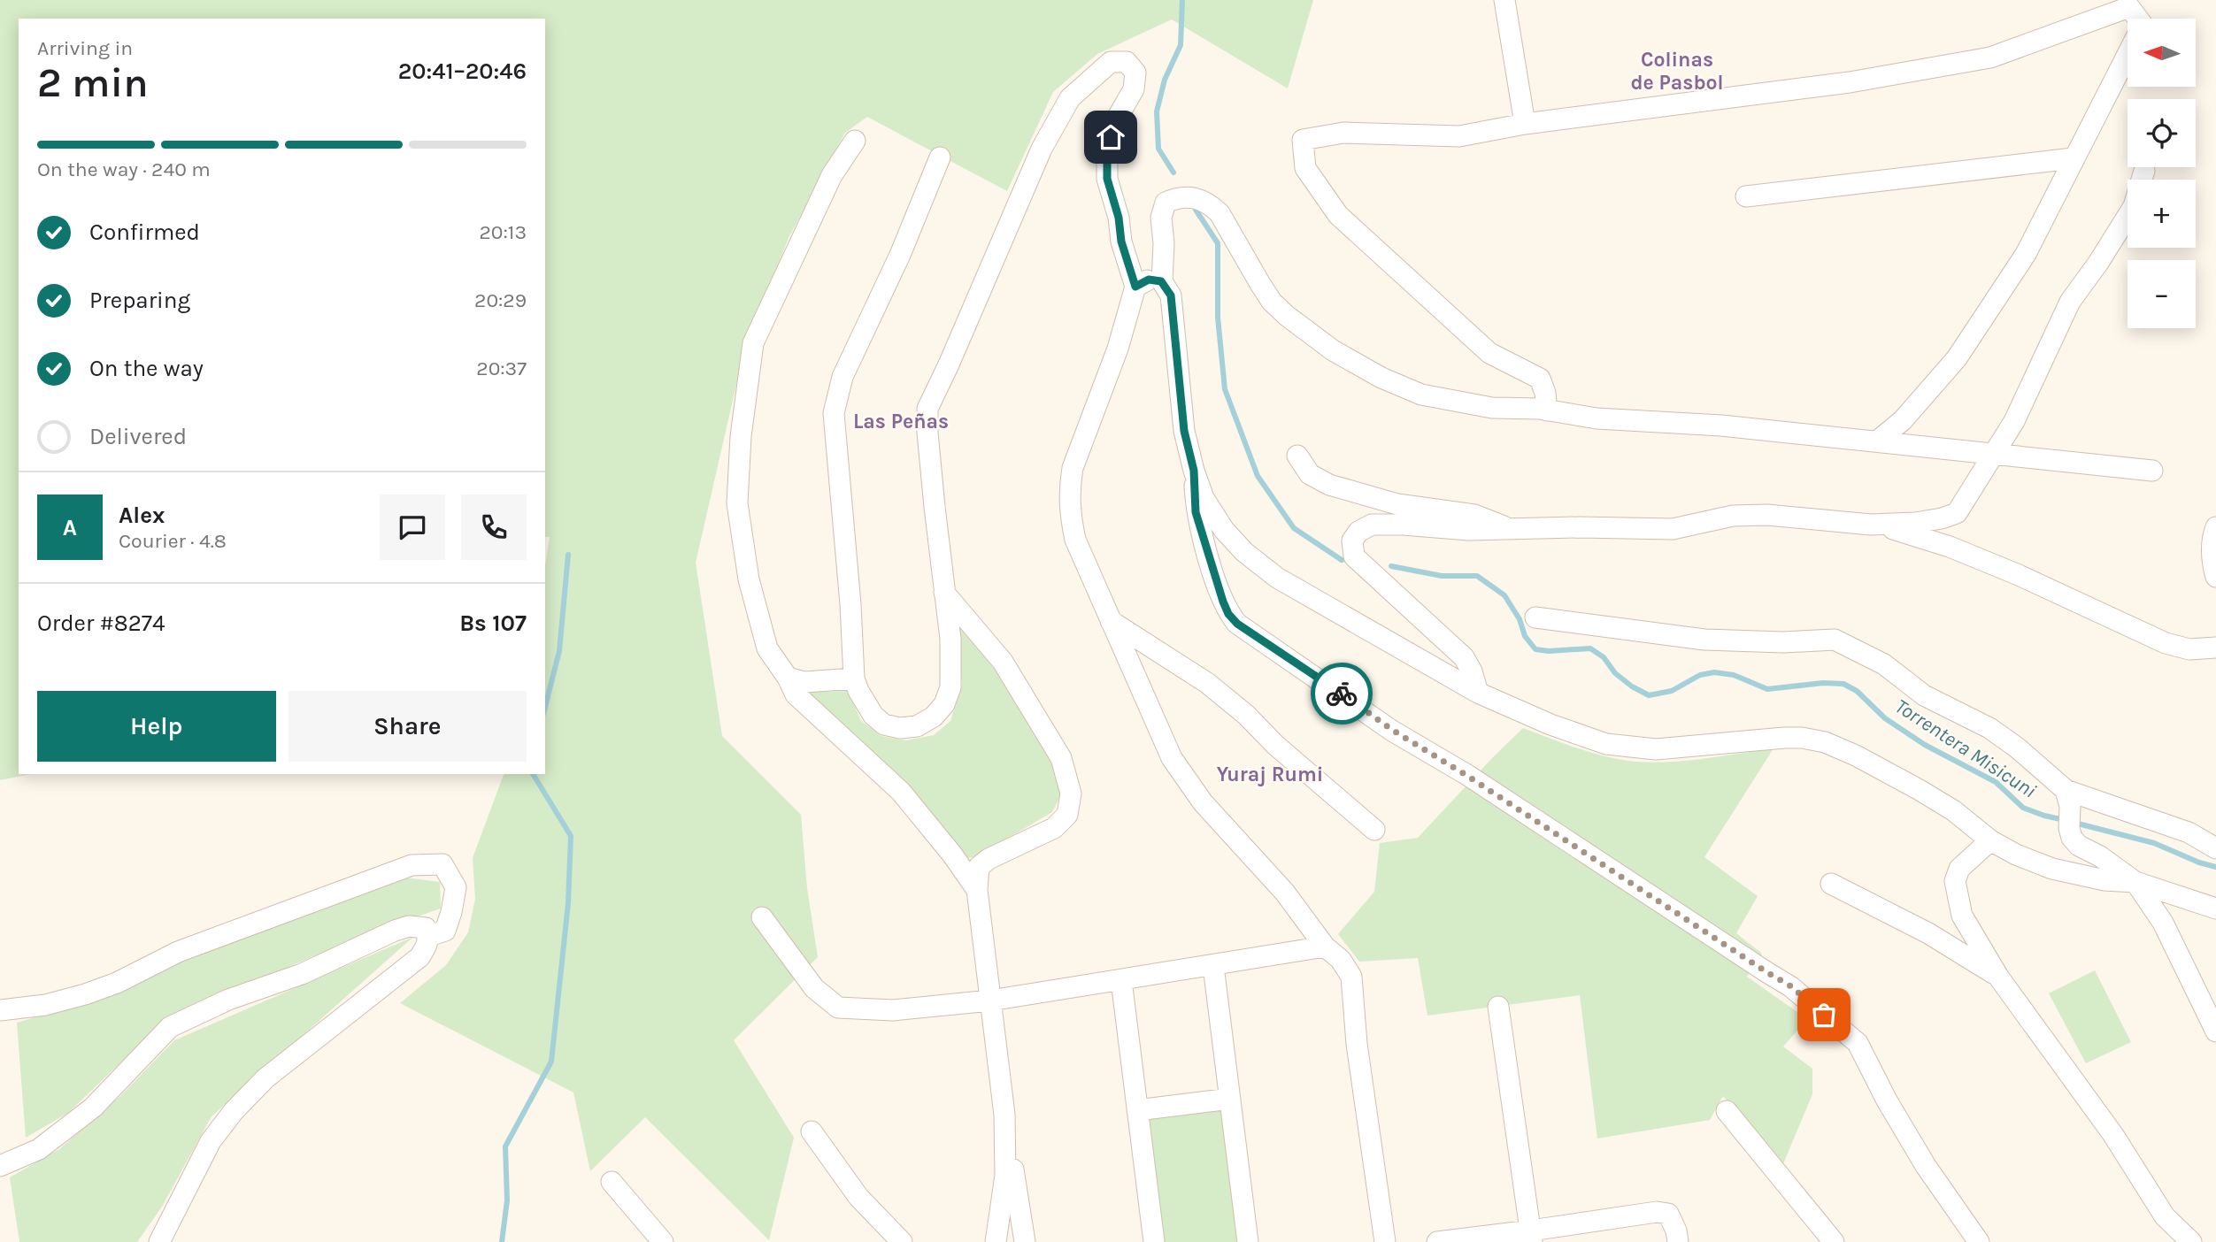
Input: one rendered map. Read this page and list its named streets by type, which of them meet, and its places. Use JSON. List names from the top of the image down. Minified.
{"districts":["Colinas de Pasbol","Las Peñas","Yuraj Rumi"],"water":["Torrentera Misicuni"],"north":"left","page":{"map_buttons":["+","−"],"heading":["2 min","Arriving in","20:41–20:46"],"panel":["Alex","Courier · 4.8","Order #8274","Bs 107"],"bar":"On the way · 240 m","list":[["Confirmed","20:13"],["Preparing","20:29"],["On the way","20:37"],"Delivered"],"round":"A","buttons":["Help","Share"]}}
